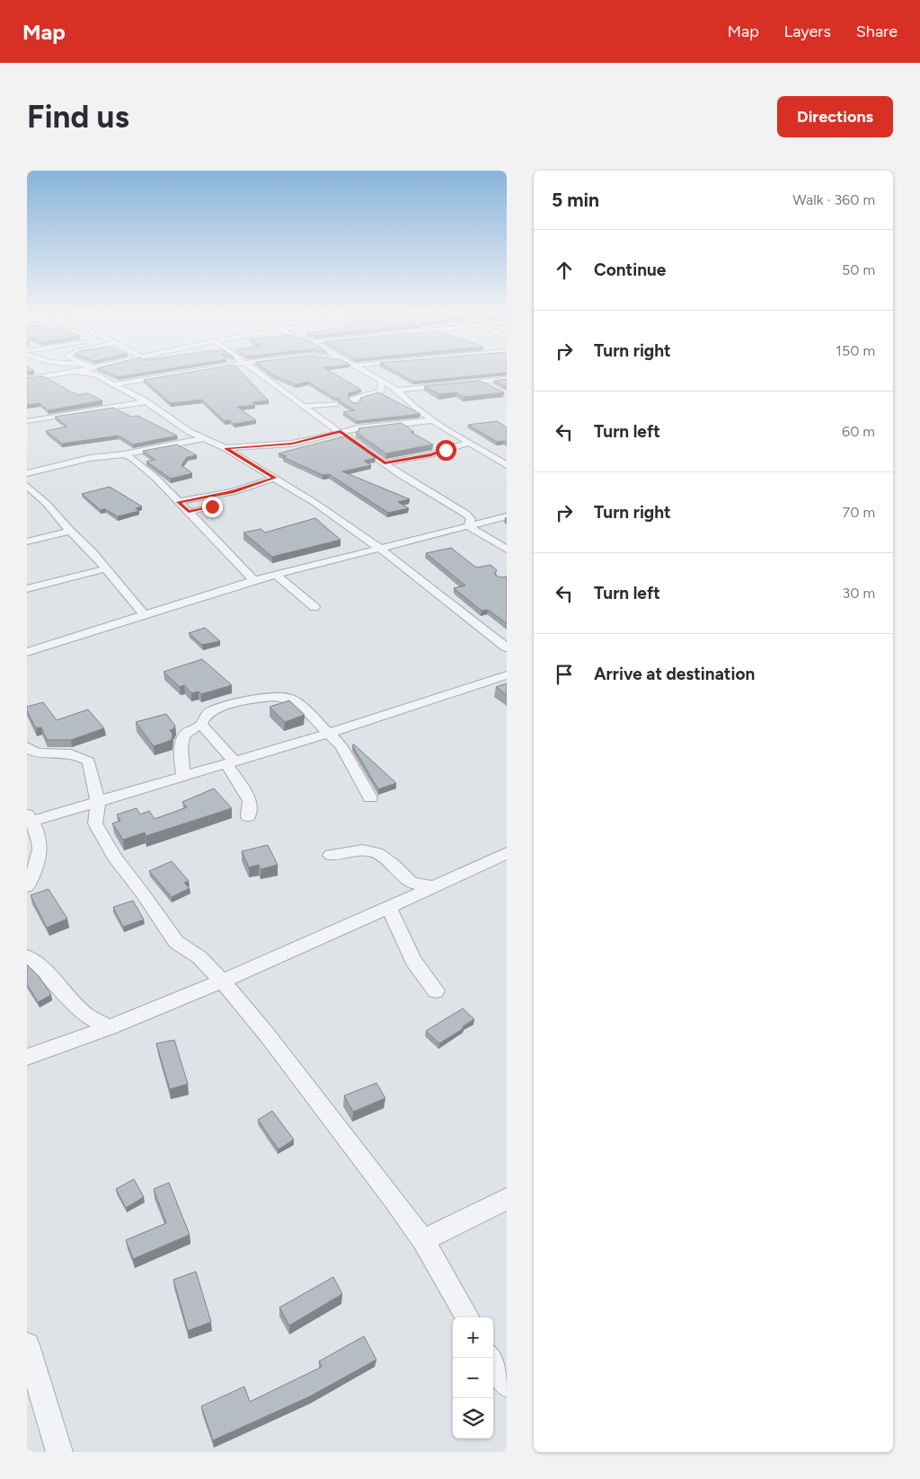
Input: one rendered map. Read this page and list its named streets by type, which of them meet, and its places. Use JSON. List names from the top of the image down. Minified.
{"page":{"header":"Map","nav":["Map","Layers","Share"],"buttons":"Directions","title":"Find us","heading":["5 min","Walk · 360 m"],"list":[["Continue","50 m"],["Turn right","150 m"],["Turn left","60 m"],["Turn right","70 m"],["Turn left","30 m"],"Arrive at destination"],"map_buttons":["+","−"]}}
